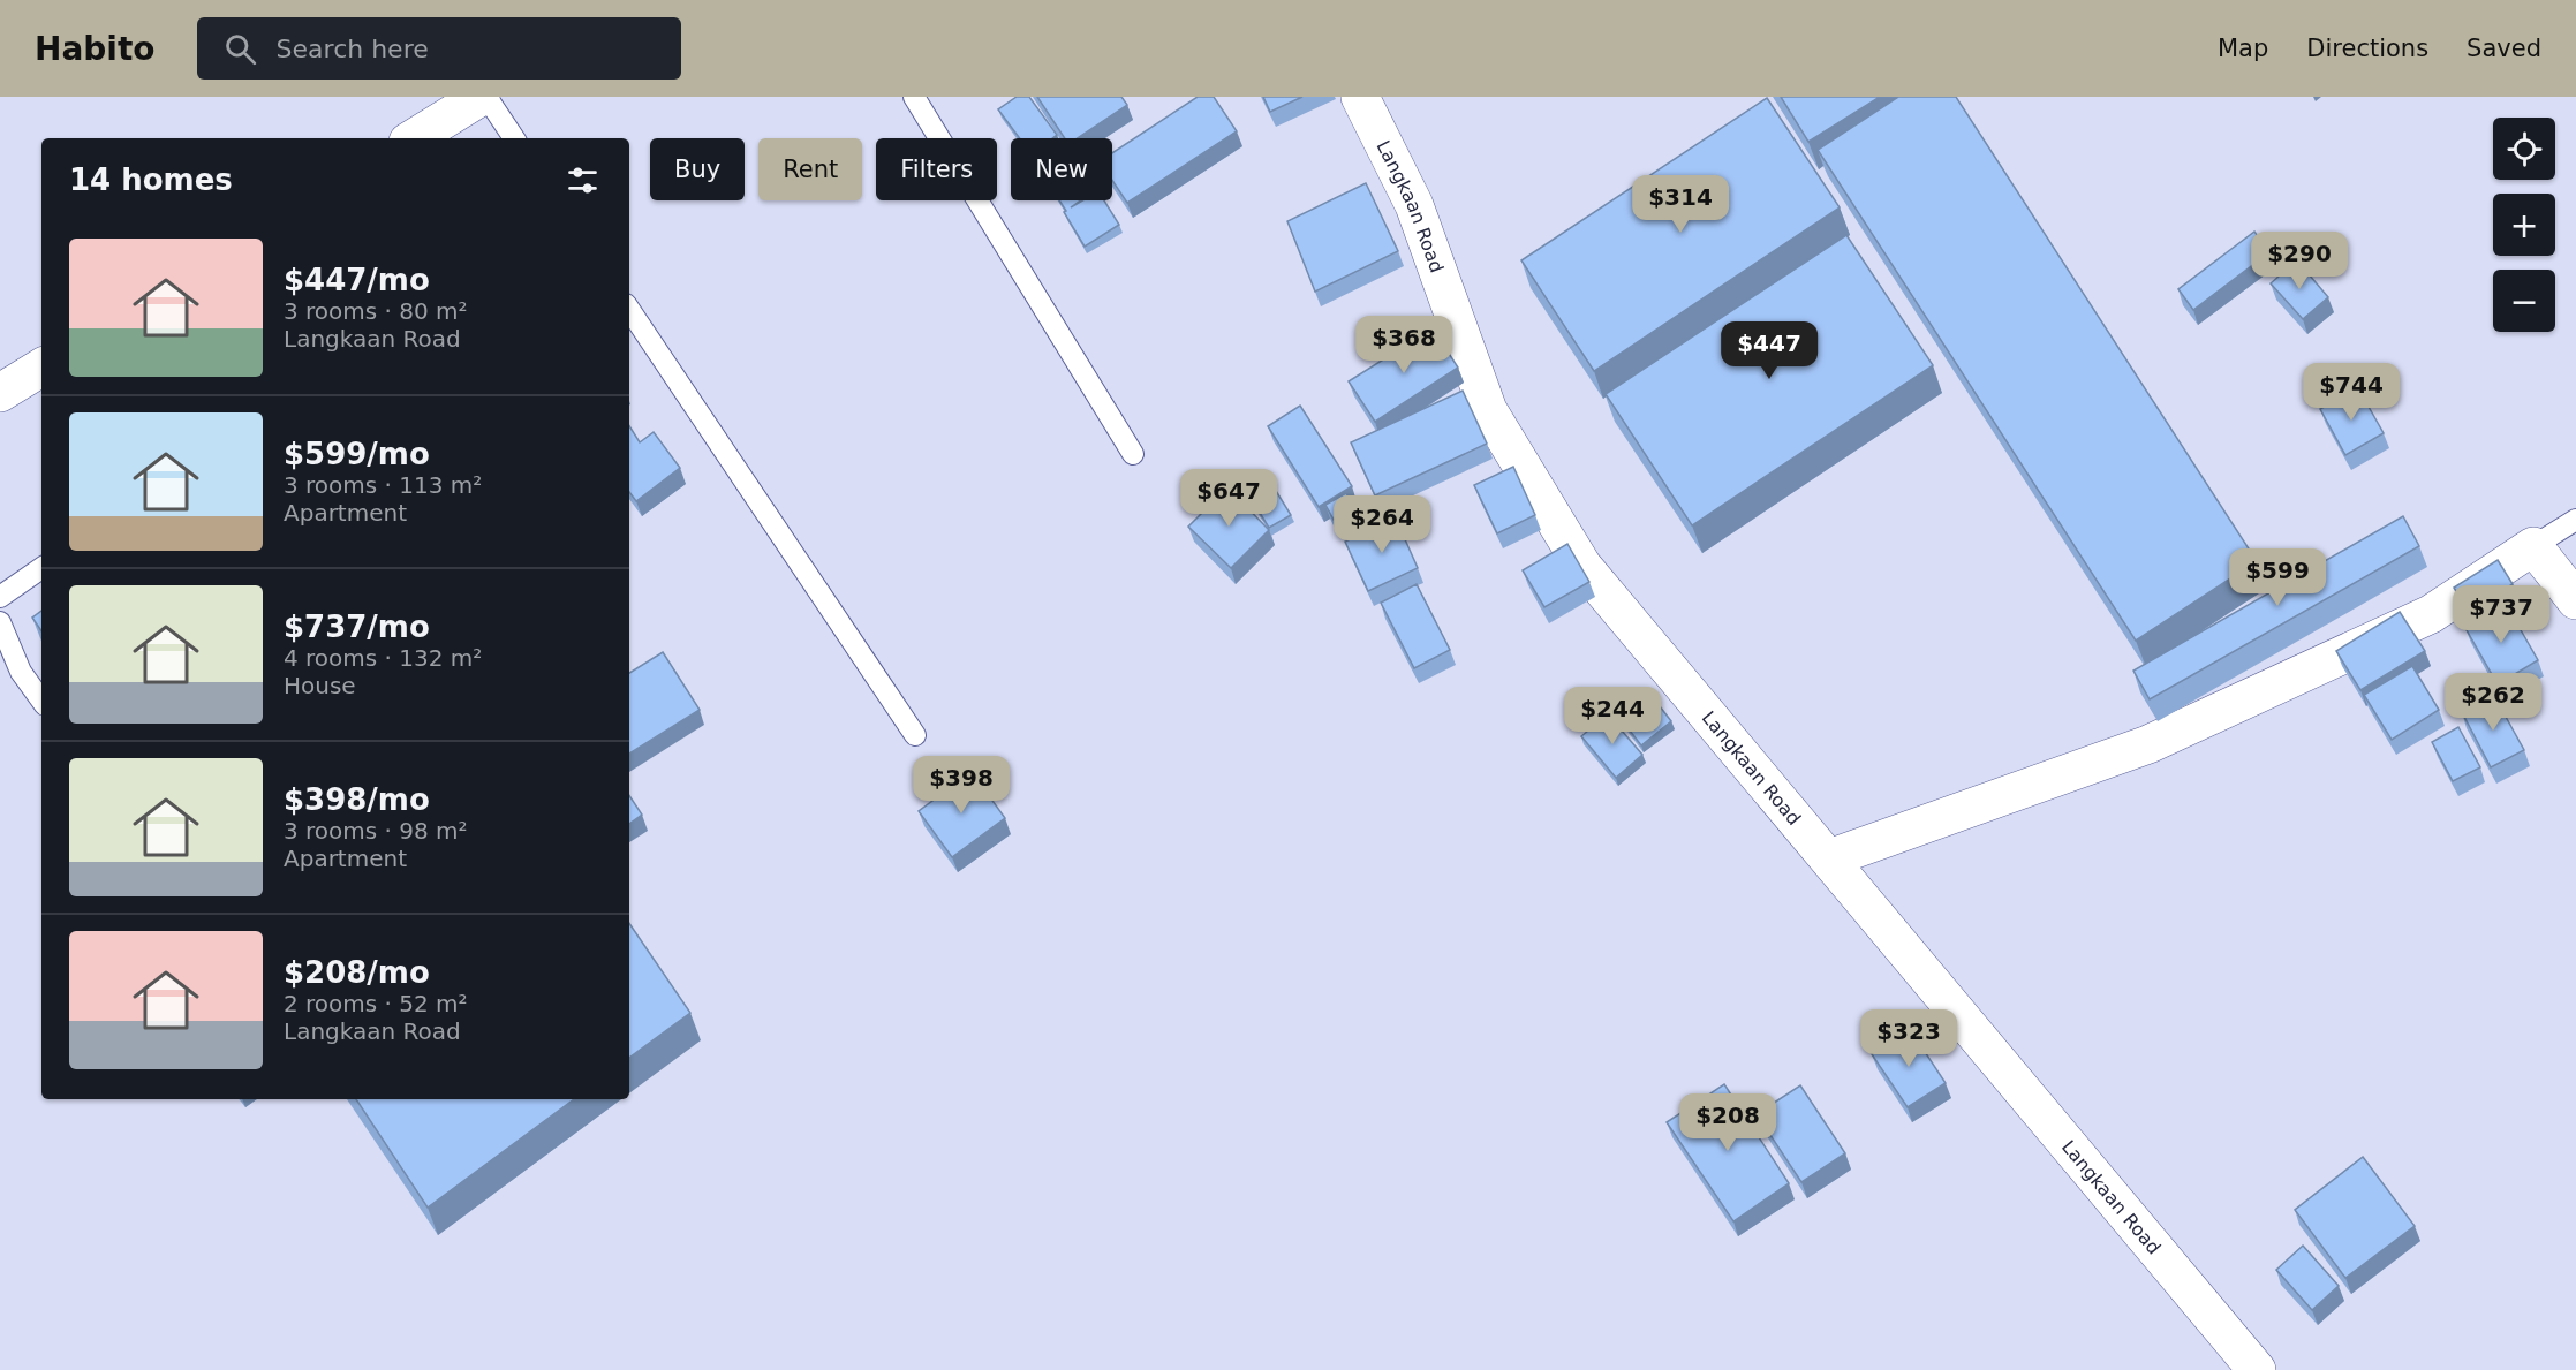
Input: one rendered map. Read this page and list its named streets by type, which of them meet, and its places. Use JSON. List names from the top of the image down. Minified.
{"streets":{"street":["Langkaan Road"]},"page":{"header":"Habito","search":"Search here","nav":["Map","Directions","Saved"],"map_buttons":["+","−"],"chip":["Buy","Rent","Filters","New"],"heading":"14 homes","price":["$314","$290","$368","$447","$744","$647","$264","$599","$737","$262","$244","$398","$323","$208"],"list":[{"name":"$447/mo","note":"3 rooms · 80 m² · Langkaan Road"},{"name":"$599/mo","note":"3 rooms · 113 m² · Apartment"},{"name":"$737/mo","note":"4 rooms · 132 m² · House"},{"name":"$398/mo","note":"3 rooms · 98 m² · Apartment"},{"name":"$208/mo","note":"2 rooms · 52 m² · Langkaan Road"}]}}
